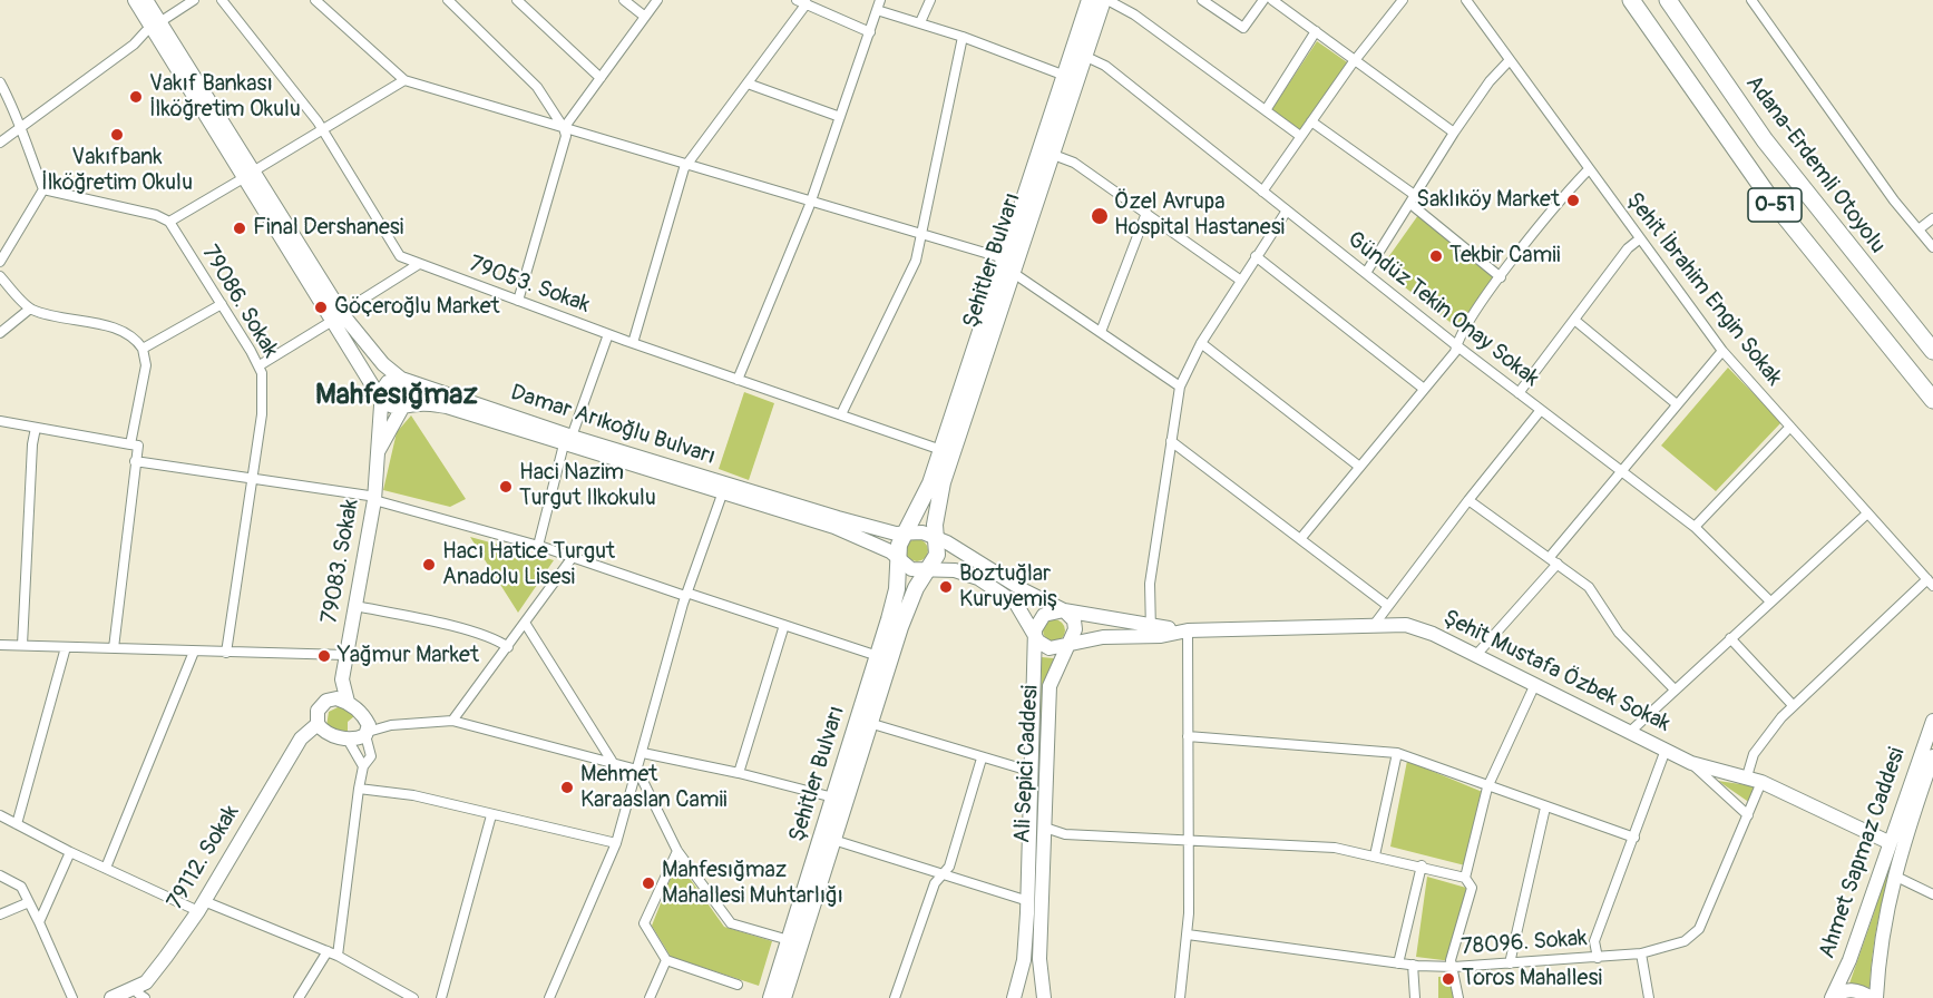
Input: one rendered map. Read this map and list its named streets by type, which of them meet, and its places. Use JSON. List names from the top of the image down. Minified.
{"streets":{"highway":["Adana-Erdemli Otoyolu","O-51"],"main road":["Şehitler Bulvarı","Damar Arıkoğlu Bulvarı","79083. Sokak","Şehit Mustafa Özbek Sokak","Ali Sepici Caddesi","Ahmet Sapmaz Caddesi","79112. Sokak"],"street":["79053. Sokak","Şehit İbrahim Engin Sokak","79086. Sokak","Gündüz Tekin Onay Sokak","78096. Sokak"]},"crossings":[["Şehitler Bulvarı","79053. Sokak"],["Şehitler Bulvarı","Gündüz Tekin Onay Sokak"],["Şehitler Bulvarı","Damar Arıkoğlu Bulvarı"],["Damar Arıkoğlu Bulvarı","79083. Sokak"],["Şehit Mustafa Özbek Sokak","Ahmet Sapmaz Caddesi"],["Şehit Mustafa Özbek Sokak","78096. Sokak"]],"districts":["Mahfesığmaz"],"places":["Vakıf Bankası İlköğretim Okulu","Vakıfbank İlköğretim Okulu","Saklıköy Market","Özel Avrupa Hospital Hastanesi","Final Dershanesi","Tekbir Camii","Göçeroğlu Market","Haci Nazim Turgut Ilkokulu","Hacı Hatice Turgut Anadolu Lisesi","Boztuğlar Kuruyemiş","Yağmur Market","Mehmet Karaaslan Camii","Mahfesığmaz Mahallesi Muhtarlığı","Toros Mahallesi"]}
